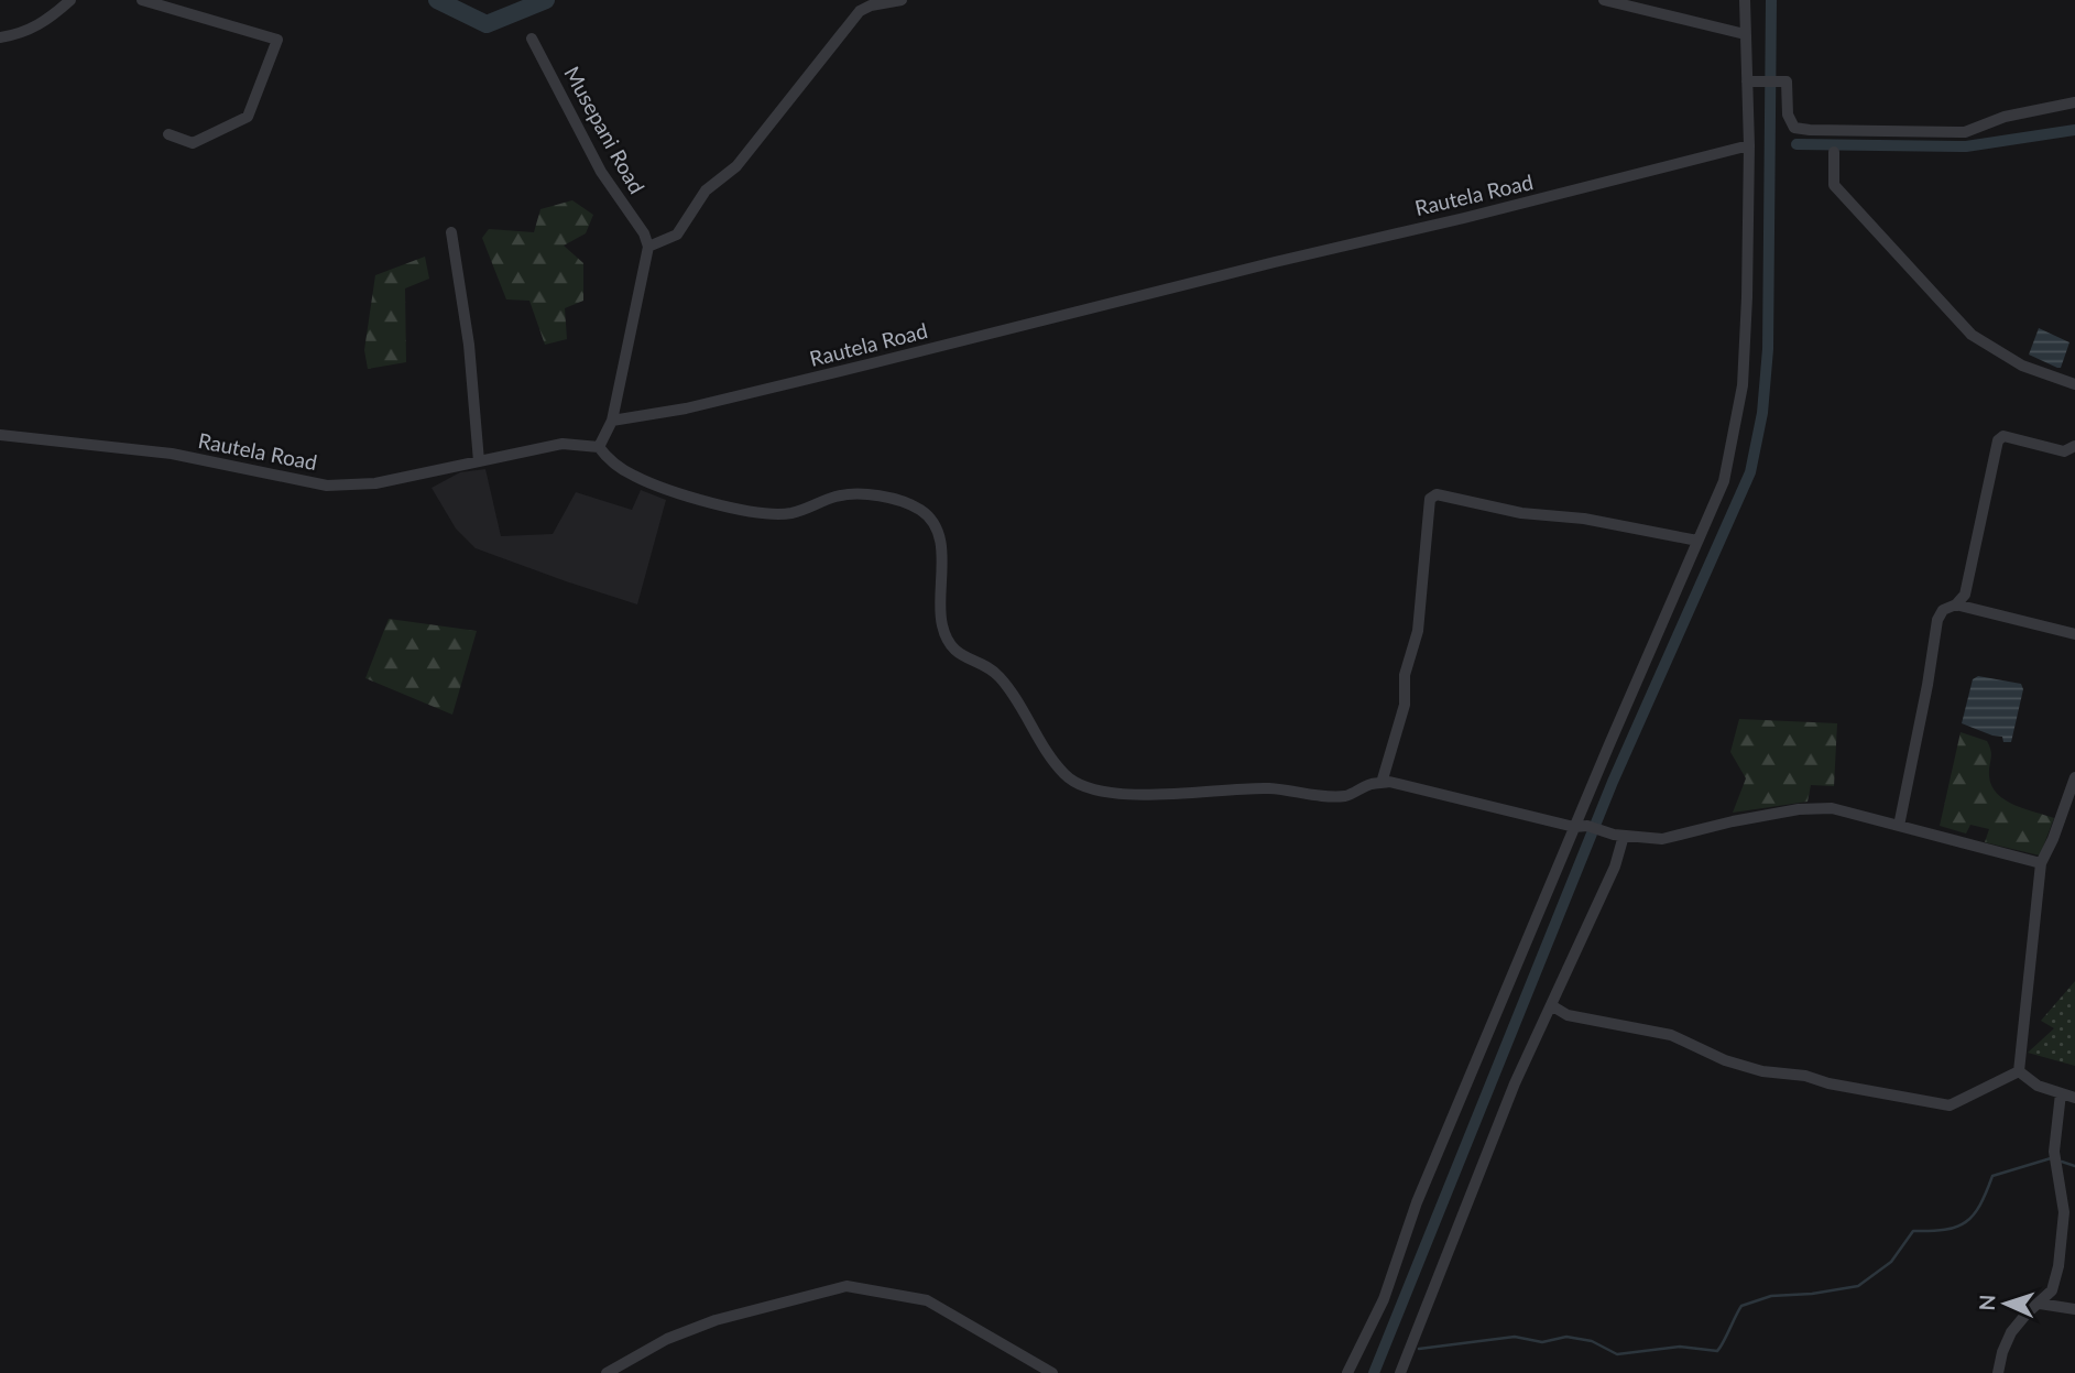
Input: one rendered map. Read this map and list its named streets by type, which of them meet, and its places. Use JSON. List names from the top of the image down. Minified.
{"streets":{"street":["Musepani Road","Rautela Road"]},"north":"left"}
